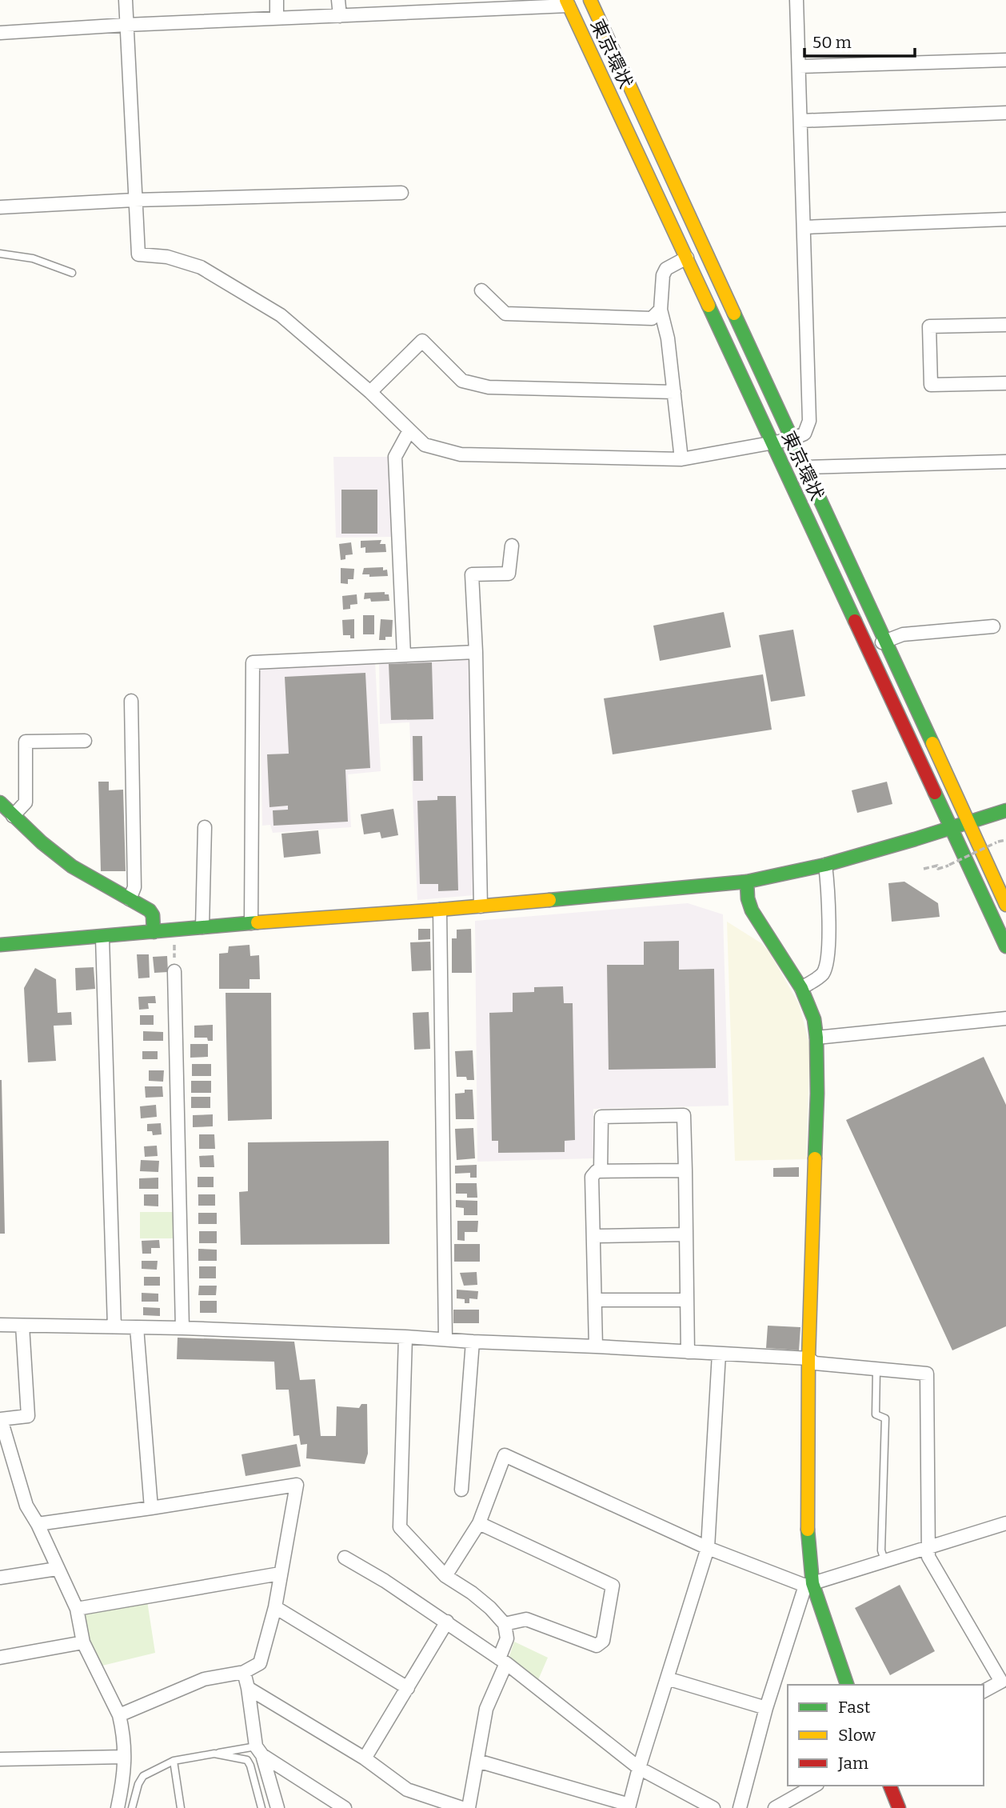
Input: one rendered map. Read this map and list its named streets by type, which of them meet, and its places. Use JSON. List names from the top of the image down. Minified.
{"streets":{"main road":["東京環状"]},"legend":["Fast","Slow","Jam"],"scale_bar":"50 m"}
